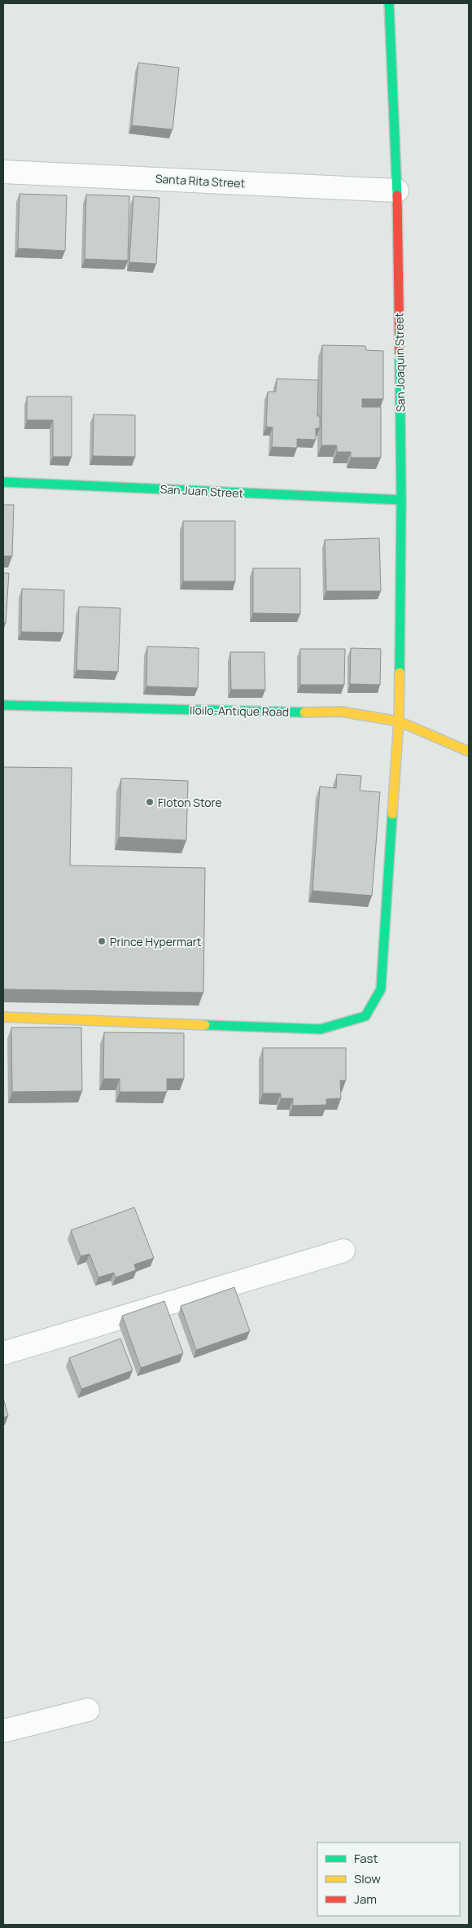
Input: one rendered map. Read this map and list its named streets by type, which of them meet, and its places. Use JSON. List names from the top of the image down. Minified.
{"streets":{"street":["Santa Rita Street","San Joaquin Street","San Juan Street","Iloilo-Antique Road"]},"crossings":[["Santa Rita Street","San Joaquin Street"],["San Joaquin Street","San Juan Street"],["San Joaquin Street","Iloilo-Antique Road"]],"places":["Floton Store","Prince Hypermart"],"legend":["Fast","Slow","Jam"]}
